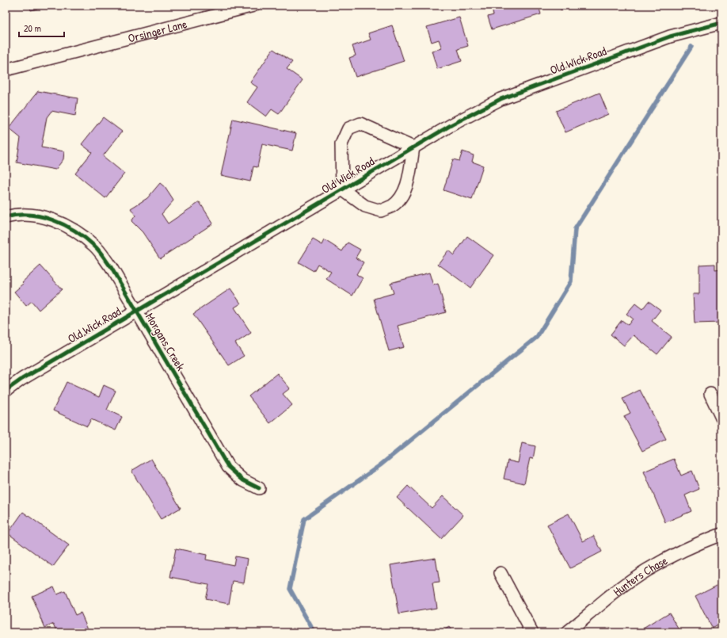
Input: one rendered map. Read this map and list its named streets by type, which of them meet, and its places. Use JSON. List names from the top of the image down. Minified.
{"streets":{"street":["Orsinger Lane","Old Wick Road","Morgans Creek","Hunters Chase"]},"crossings":[["Old Wick Road","Morgans Creek"]],"scale_bar":"20 m"}
